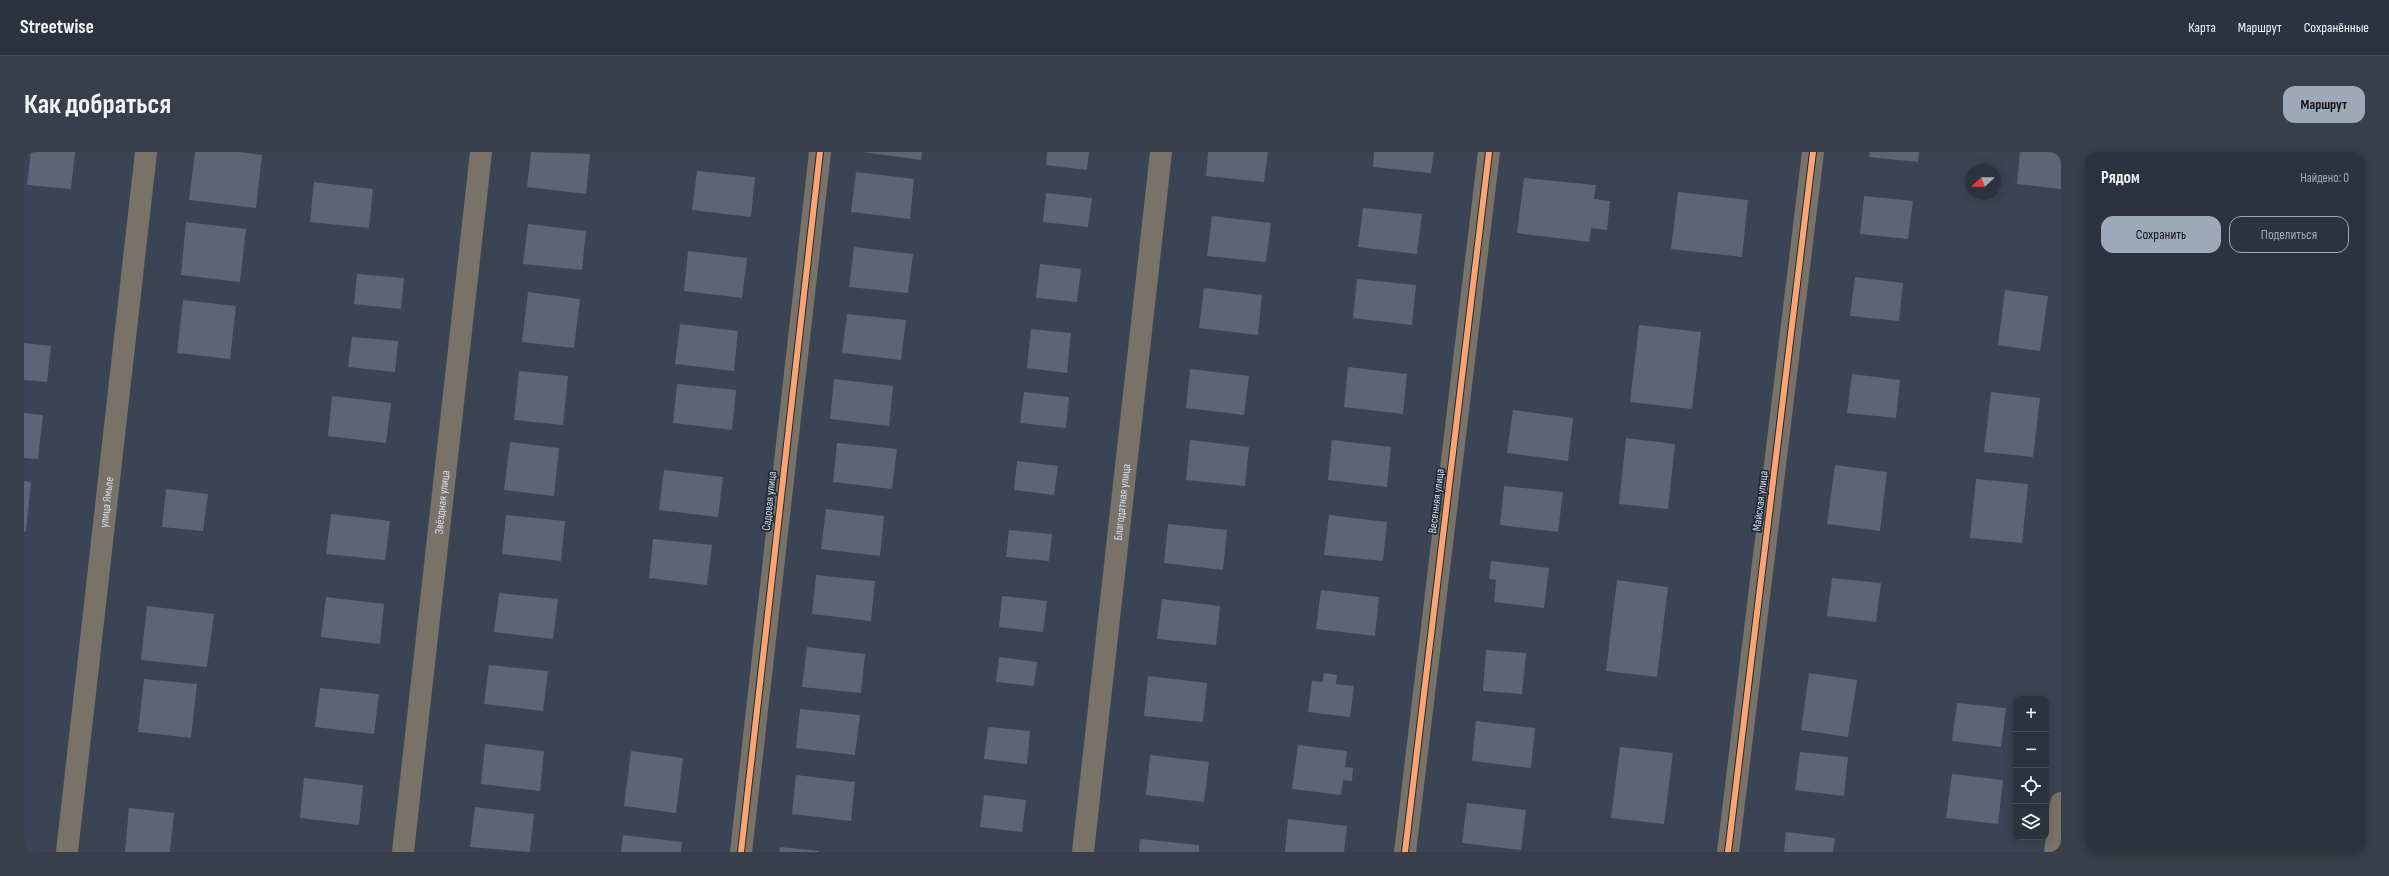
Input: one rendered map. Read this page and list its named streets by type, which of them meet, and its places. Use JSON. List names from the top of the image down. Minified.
{"streets":{"street":["Садовая улица","Весенняя улица","Майская улица","улица Ямьле","Звёздная улица","Благодатная улица"]},"north":"left","page":{"header":"Streetwise","nav":["Карта","Маршрут","Сохранённые"],"buttons":["Маршрут",["Сохранить","Поделиться"]],"title":"Как добраться","heading":["Рядом","Найдено: 0"],"map_buttons":["+","−"]}}
